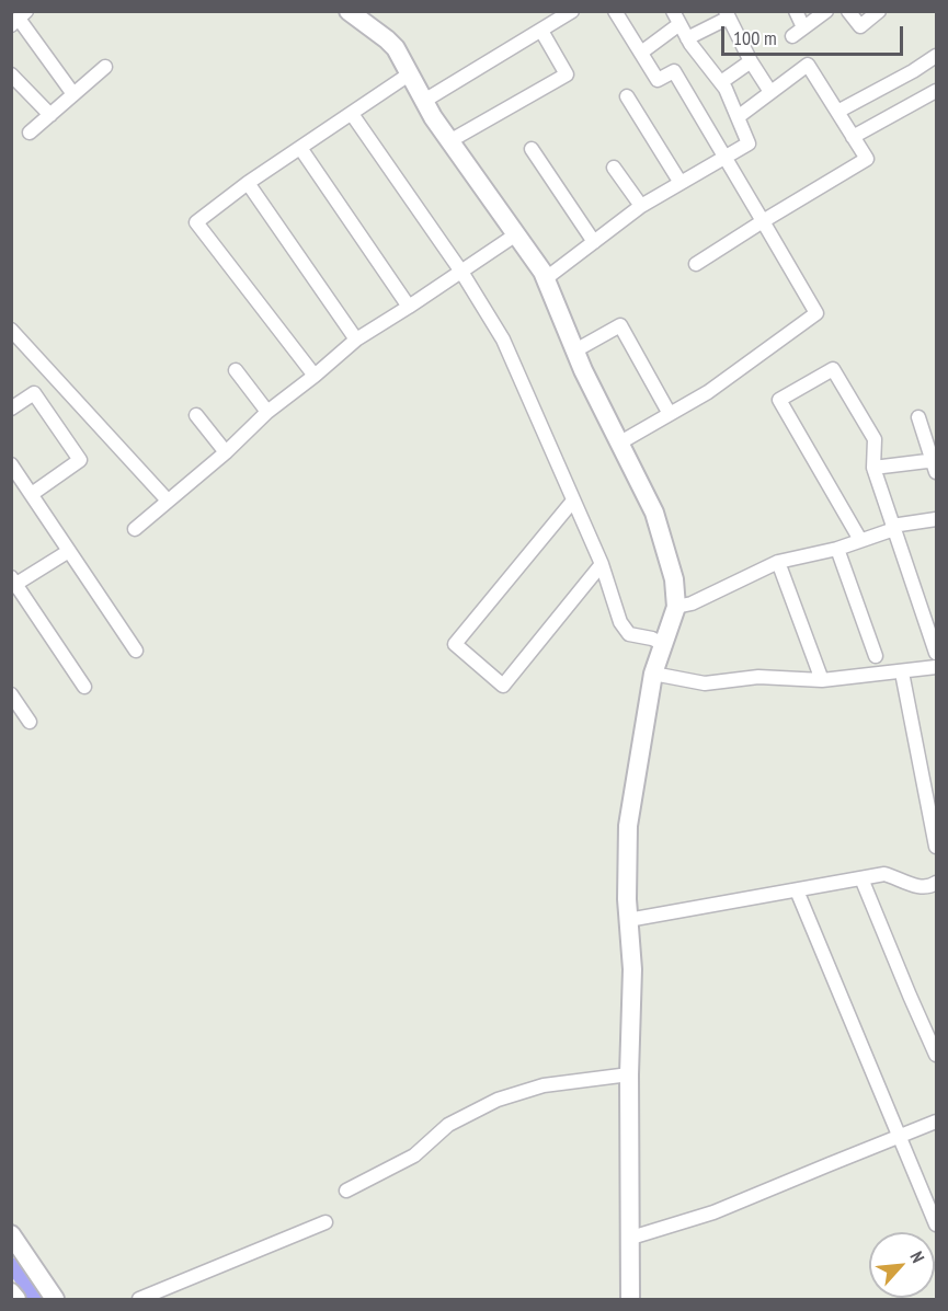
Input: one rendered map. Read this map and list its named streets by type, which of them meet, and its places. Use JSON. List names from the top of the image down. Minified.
{"scale_bar":"100 m","north":"top right"}
